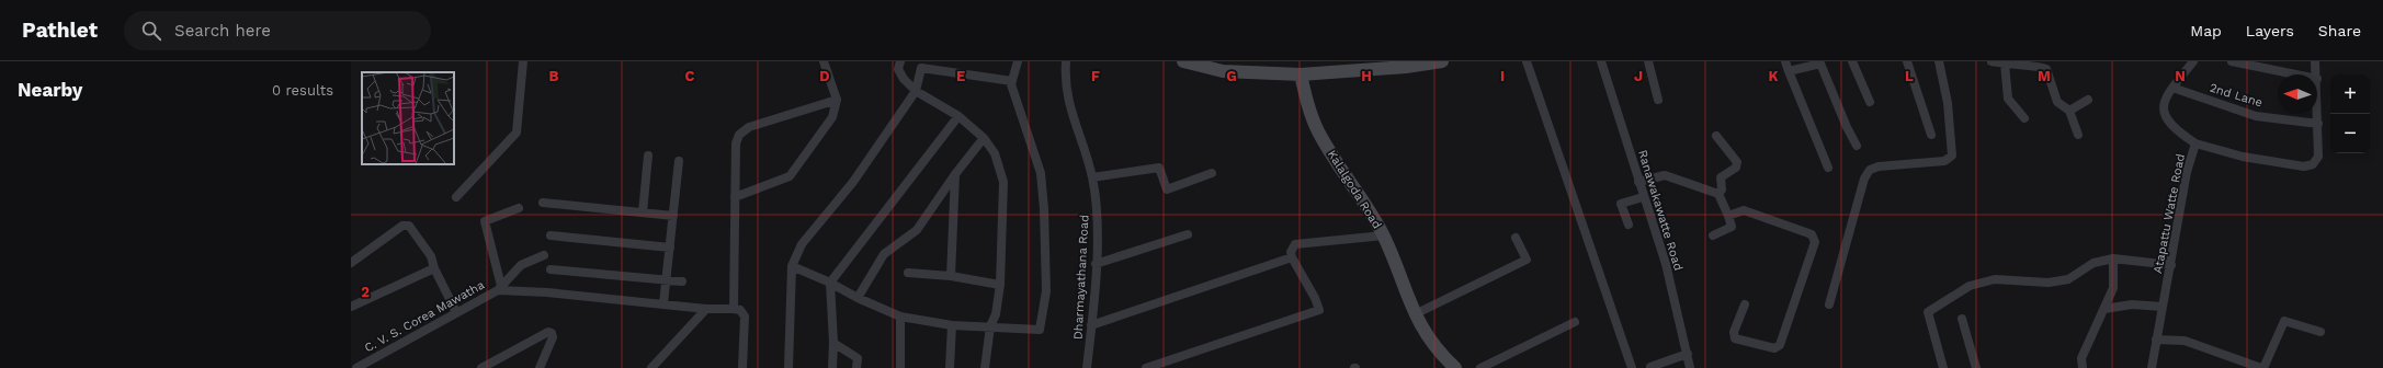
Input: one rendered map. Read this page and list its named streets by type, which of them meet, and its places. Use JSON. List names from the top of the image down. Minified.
{"streets":{"street":["2nd Lane","Kalalgoda Road","Ranawakawatte Road","Atapattu Watte Road","Dharmayathana Road","C. V. S. Corea Mawatha"]},"crossings":[["2nd Lane","Atapattu Watte Road"]],"north":"left","page":{"header":"Pathlet","search":"Search here","nav":["Map","Layers","Share"],"heading":["Nearby","0 results"],"map_buttons":["+","−"]},"grid":{"columns":["B","C","D","E","F","G","H","I","J","K","L","M","N"],"rows":["2"]}}
